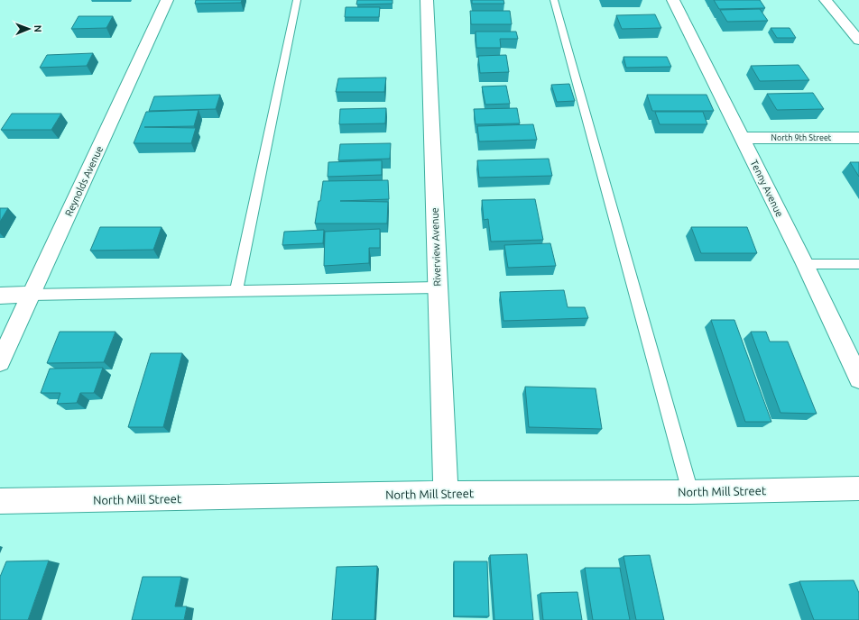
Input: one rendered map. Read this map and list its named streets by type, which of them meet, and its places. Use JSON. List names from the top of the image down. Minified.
{"streets":{"street":["North 9th Street","Reynolds Avenue","Tenny Avenue","Riverview Avenue","North Mill Street"]},"crossings":[["North 9th Street","Tenny Avenue"],["Riverview Avenue","North Mill Street"]],"north":"right"}
